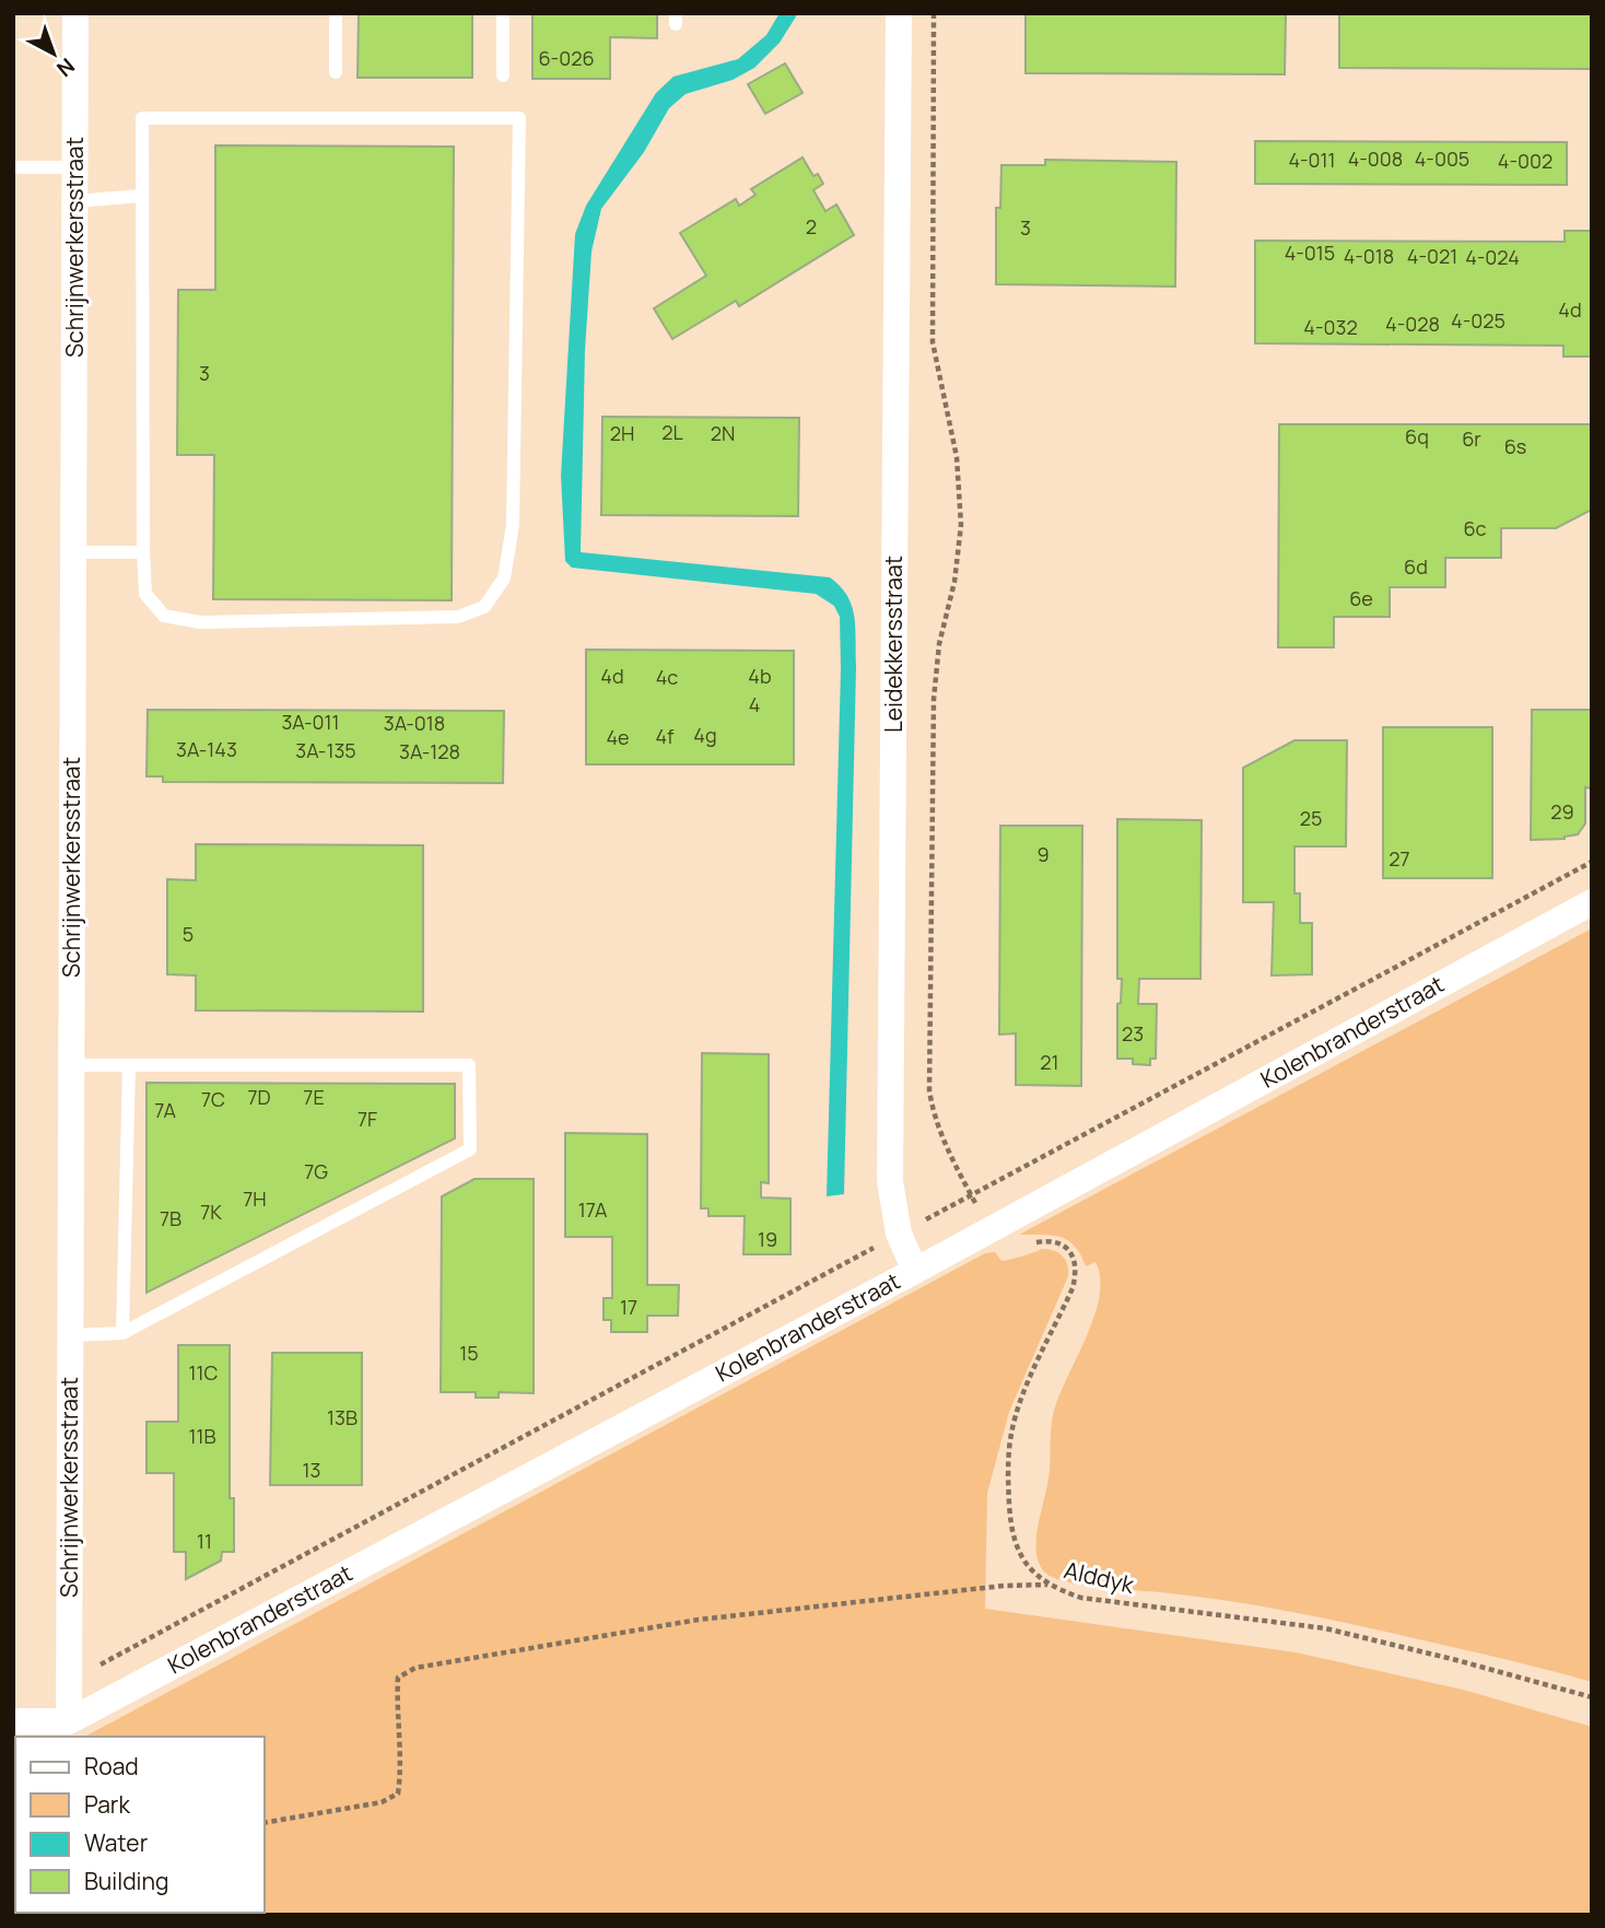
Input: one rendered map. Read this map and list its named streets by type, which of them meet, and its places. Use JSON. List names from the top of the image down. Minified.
{"streets":{"street":["Schrijnwerkersstraat","Leidekkersstraat","Kolenbranderstraat"],"path":["Alddyk"]},"crossings":[["Schrijnwerkersstraat","Kolenbranderstraat"],["Leidekkersstraat","Kolenbranderstraat"]],"house_numbers":["6-026","4-008","4-005","4-011","4-002","2","3","4-015","4-018","4-021","4-024","4d","4-025","4-028","4-032","3","2L","2H","2N","6q","6r","6s","6c","6d","6e","4d","4b","4c","4","3A-011","3A-018","4g","4f","4e","3A-143","3A-135","3A-128","29","25","9","27","5","23","21","7D","7E","7C","7A","7F","7G","7H","17A","7K","7B","19","17","15","11C","13B","11B","13","11"],"legend":["Road","Park","Water","Building"],"north":"bottom right"}
